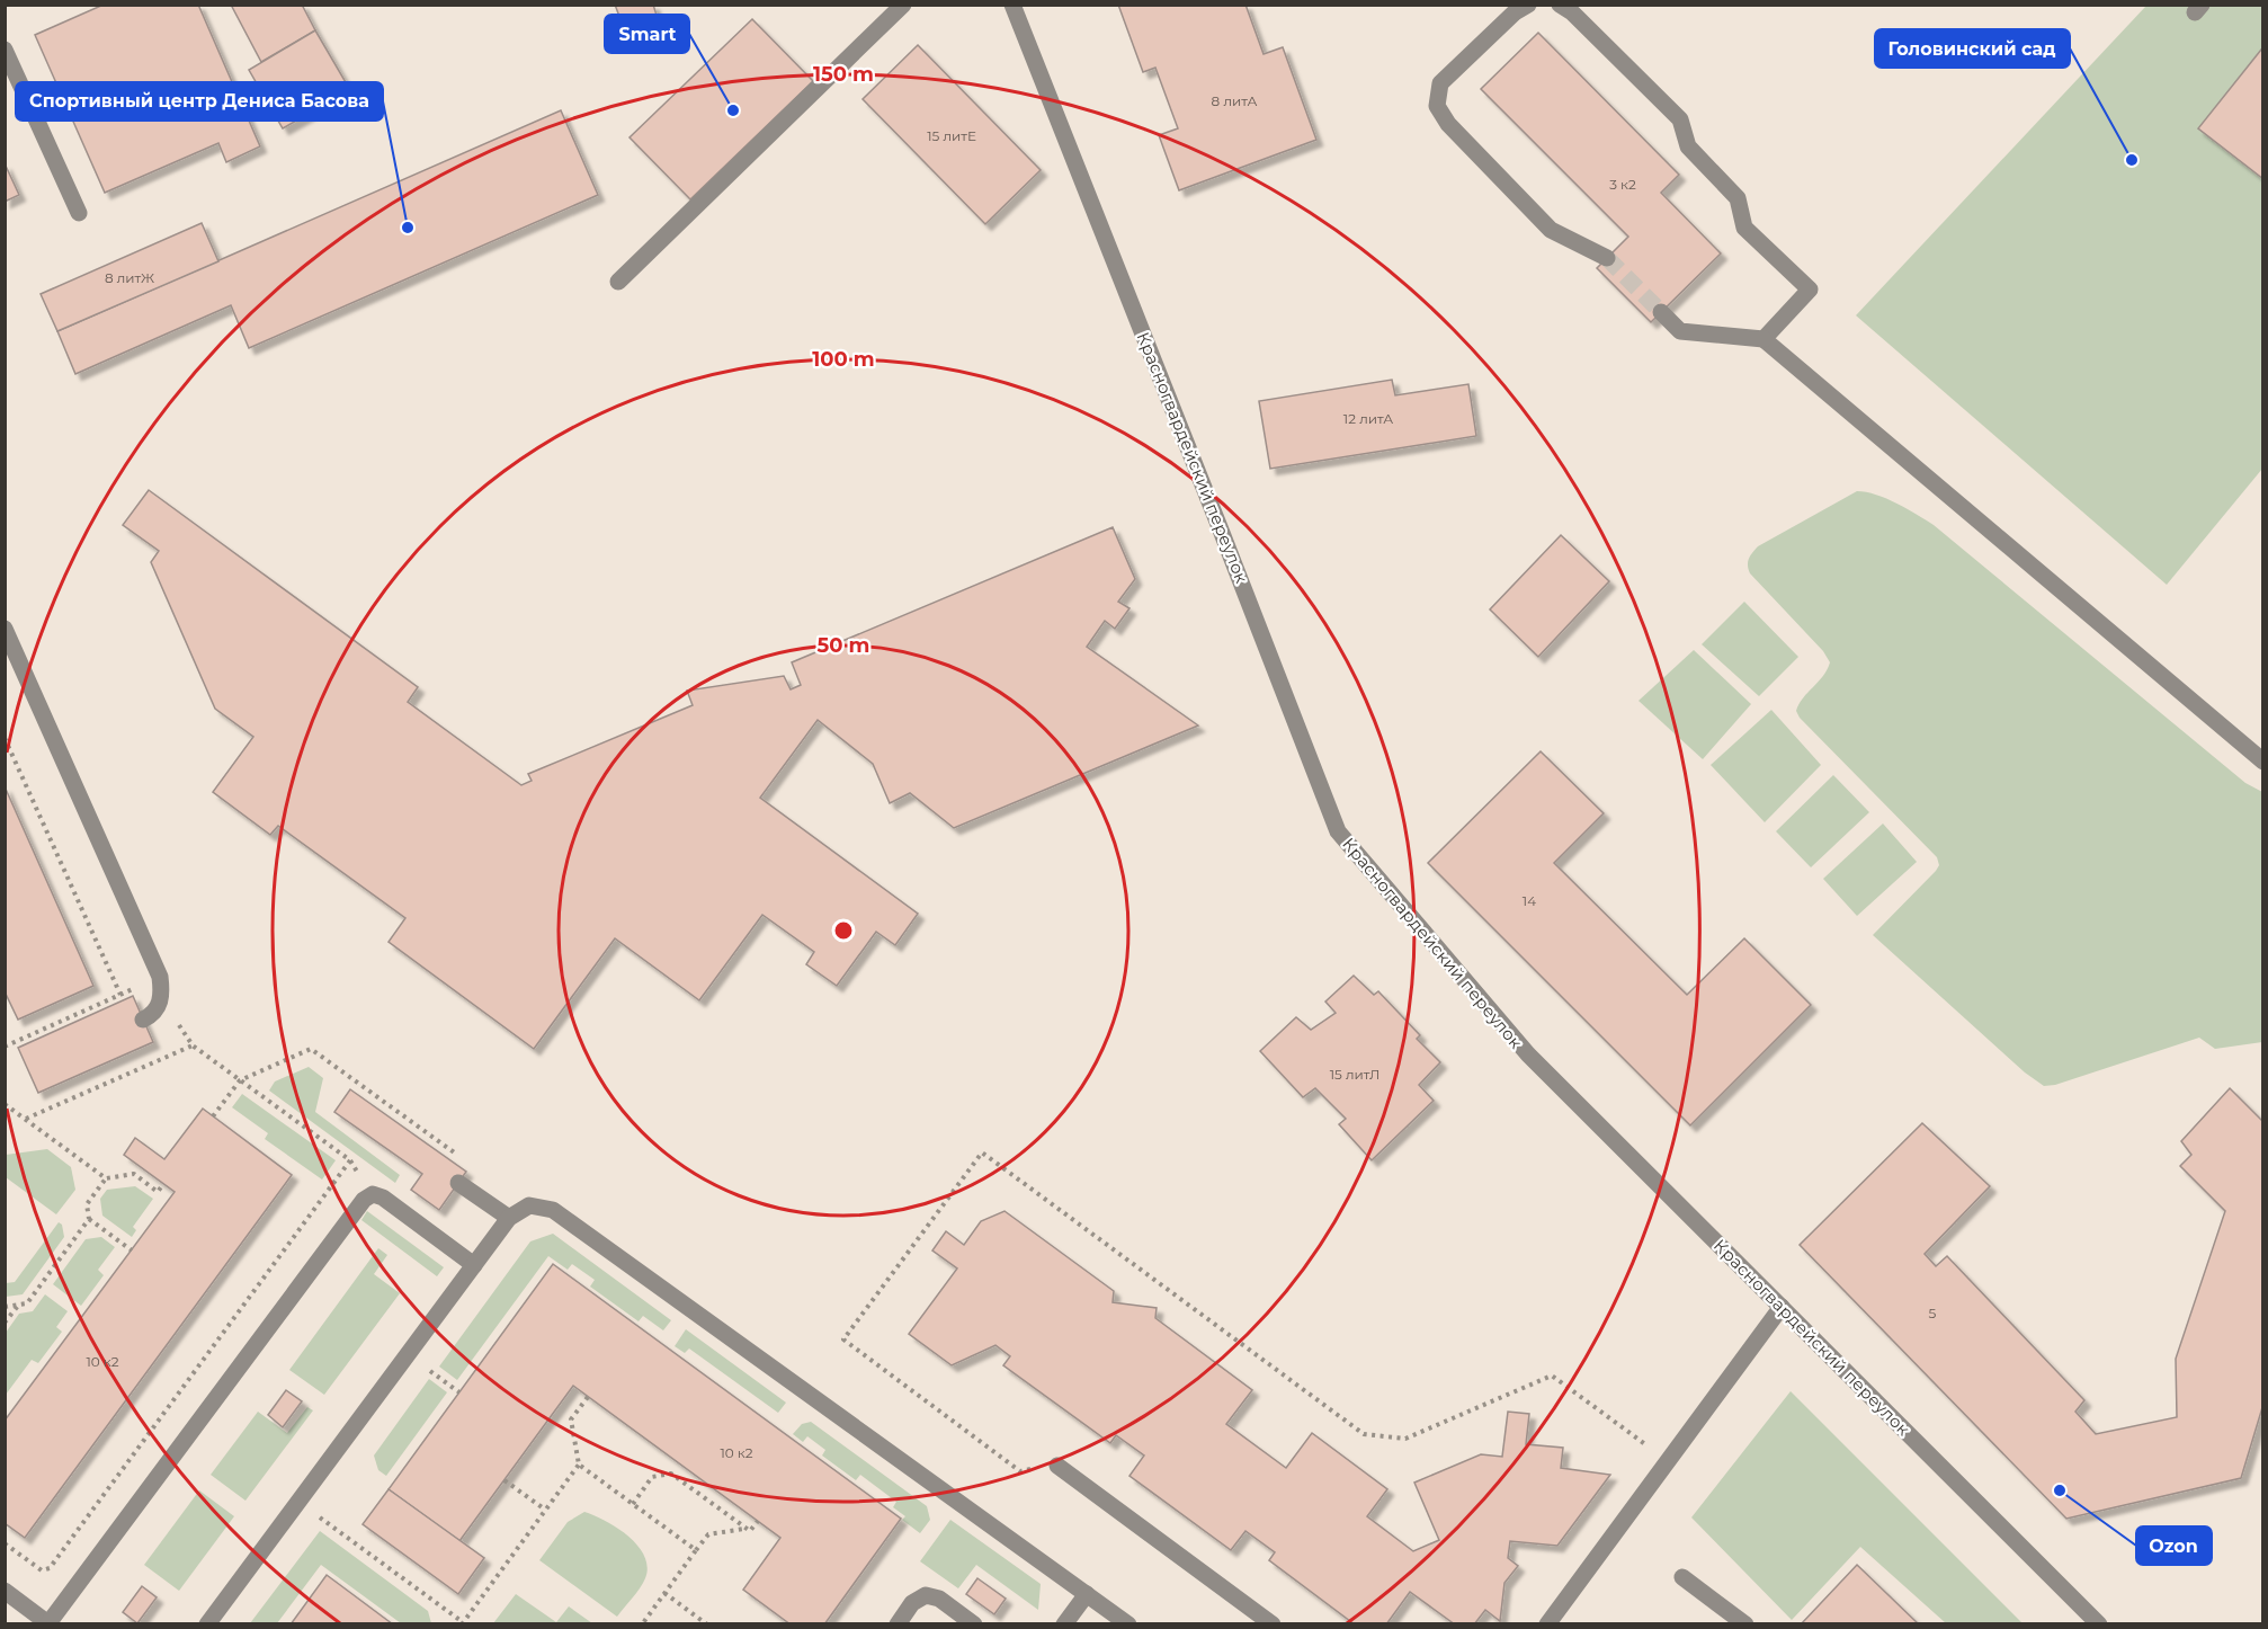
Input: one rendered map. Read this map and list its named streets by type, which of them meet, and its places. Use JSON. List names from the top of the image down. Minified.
{"streets":{"street":["Красногвардейский переулок"]},"places":["Smart","Головинский сад","Спортивный центр Дениса Басова","Ozon"],"house_numbers":["8 литА","15 литЕ","3 к2","8 литЖ","12 литА","14","15 литЛ","5","10 к2","10 к2"],"rings":["150 m","100 m","50 m"]}
